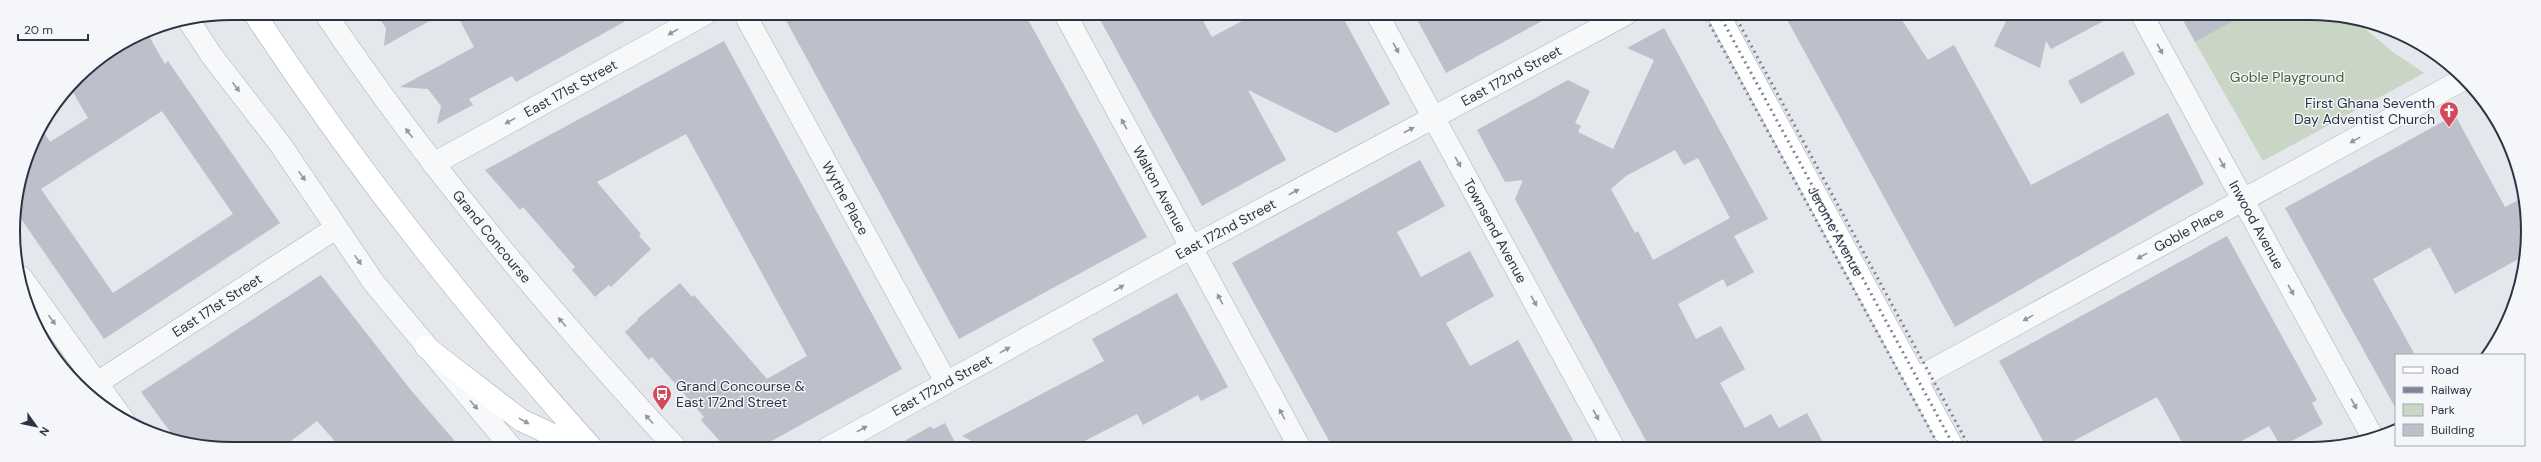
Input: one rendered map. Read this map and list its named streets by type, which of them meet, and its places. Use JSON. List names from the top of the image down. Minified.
{"streets":{"main road":["Jerome Avenue"],"street":["East 172nd Street","East 171st Street","Walton Avenue","Wythe Place","Inwood Avenue","Goble Place","Townsend Avenue","Grand Concourse"]},"crossings":[["East 172nd Street","Walton Avenue"],["East 172nd Street","Wythe Place"],["East 172nd Street","Townsend Avenue"],["East 171st Street","Grand Concourse"],["Inwood Avenue","Goble Place"],["Goble Place","Jerome Avenue"]],"one_way":["East 172nd Street","East 171st Street","Walton Avenue","Inwood Avenue","Goble Place","Townsend Avenue"],"parks":["Goble Playground"],"places":{"church":["First Ghana Seventh Day Adventist Church"],"bus stop":["Grand Concourse & East 172nd Street"]},"legend":["Road","Railway","Park","Building"],"scale_bar":"20 m","north":"bottom right"}
